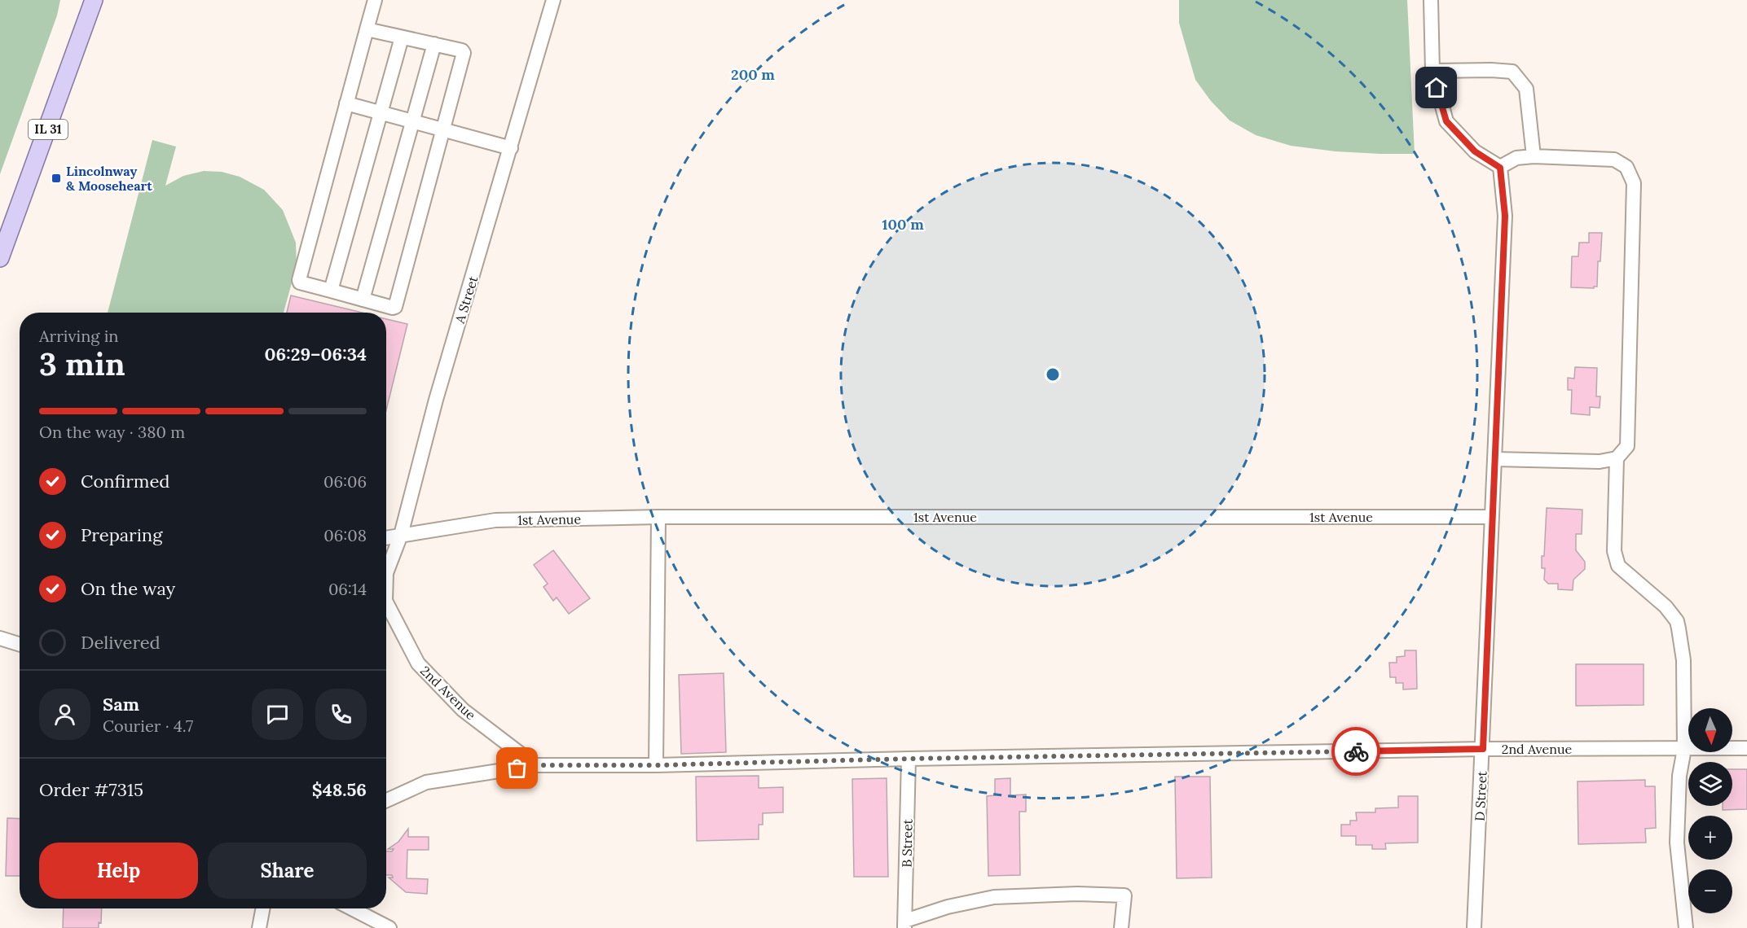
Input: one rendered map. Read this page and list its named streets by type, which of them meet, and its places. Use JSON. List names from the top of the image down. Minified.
{"streets":{"main road":["IL 31"],"street":["A Street","1st Avenue","2nd Avenue","D Street","B Street"]},"crossings":[["A Street","1st Avenue"],["1st Avenue","D Street"],["2nd Avenue","D Street"],["2nd Avenue","B Street"]],"places":{"transit":["Lincolnway & Mooseheart"]},"north":"bottom","page":{"heading":["3 min","Arriving in","06:29–06:34"],"panel":["Sam","Courier · 4.7","Order #7315","$48.56"],"bar":"On the way · 380 m","list":[["Confirmed","06:06"],["Preparing","06:08"],["On the way","06:14"],"Delivered"],"map_buttons":["+","−"],"buttons":["Help","Share"]},"rings":["200 m","100 m"]}
